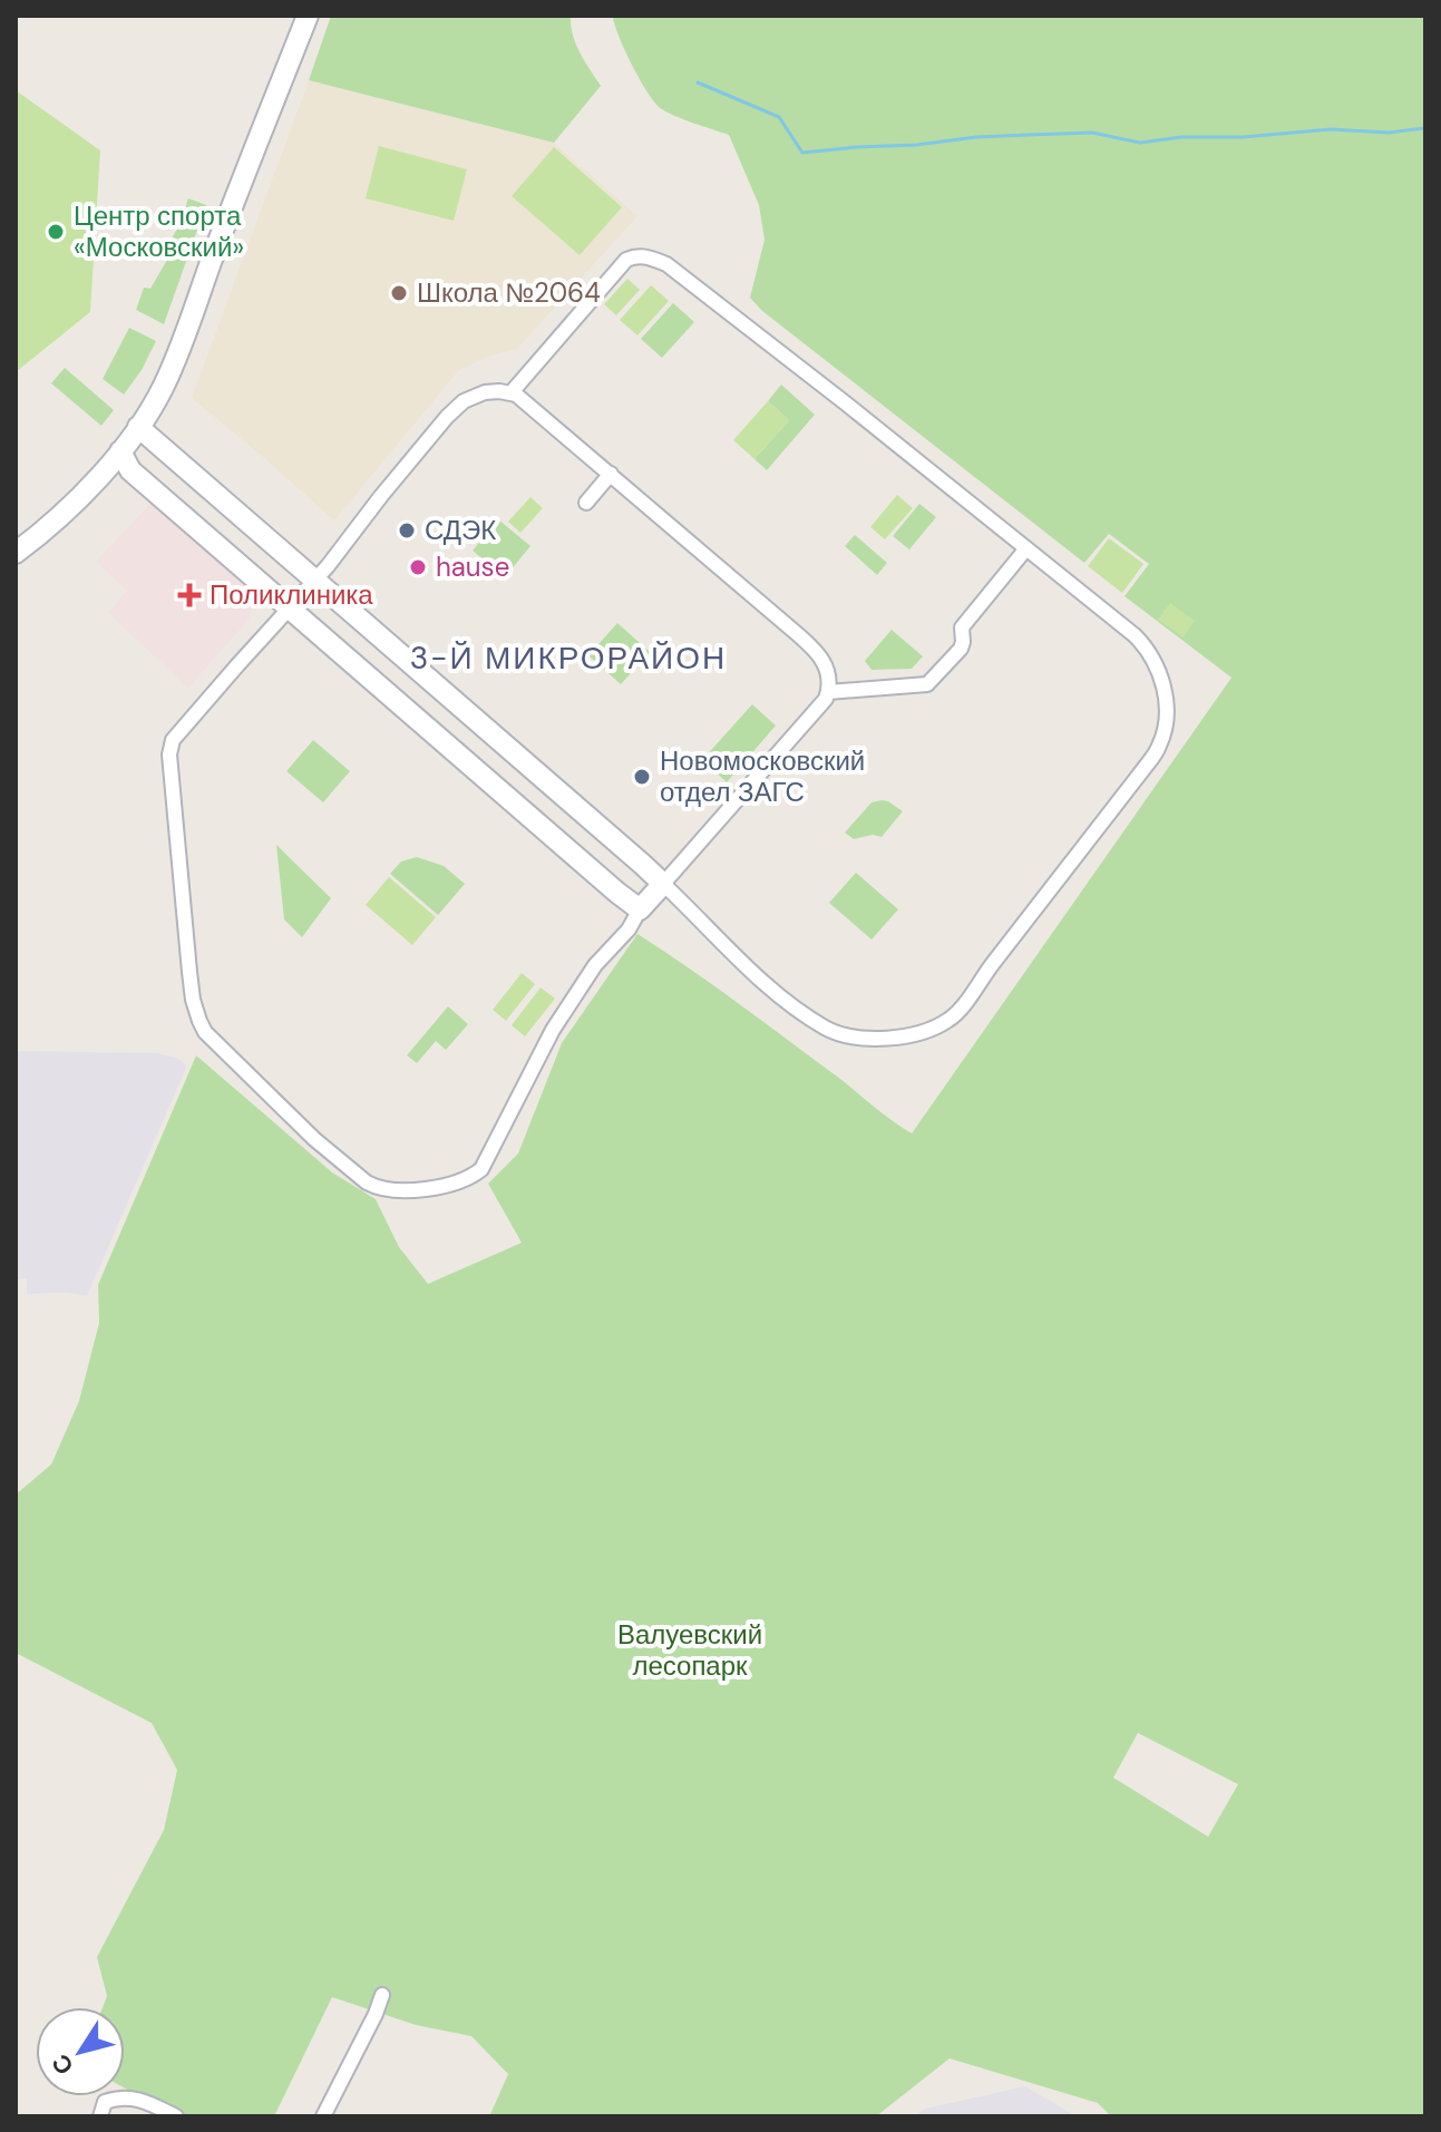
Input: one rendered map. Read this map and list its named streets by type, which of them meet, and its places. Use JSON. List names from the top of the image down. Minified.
{"districts":["3-Й МИКРОРАЙОН"],"parks":["Валуевский лесопарк"],"places":{"other":["Центр спорта «Московский»","Школа №2064","СДЭК","hause","Новомосковский отдел ЗАГС"],"health":["Поликлиника"]},"north":"bottom left"}
